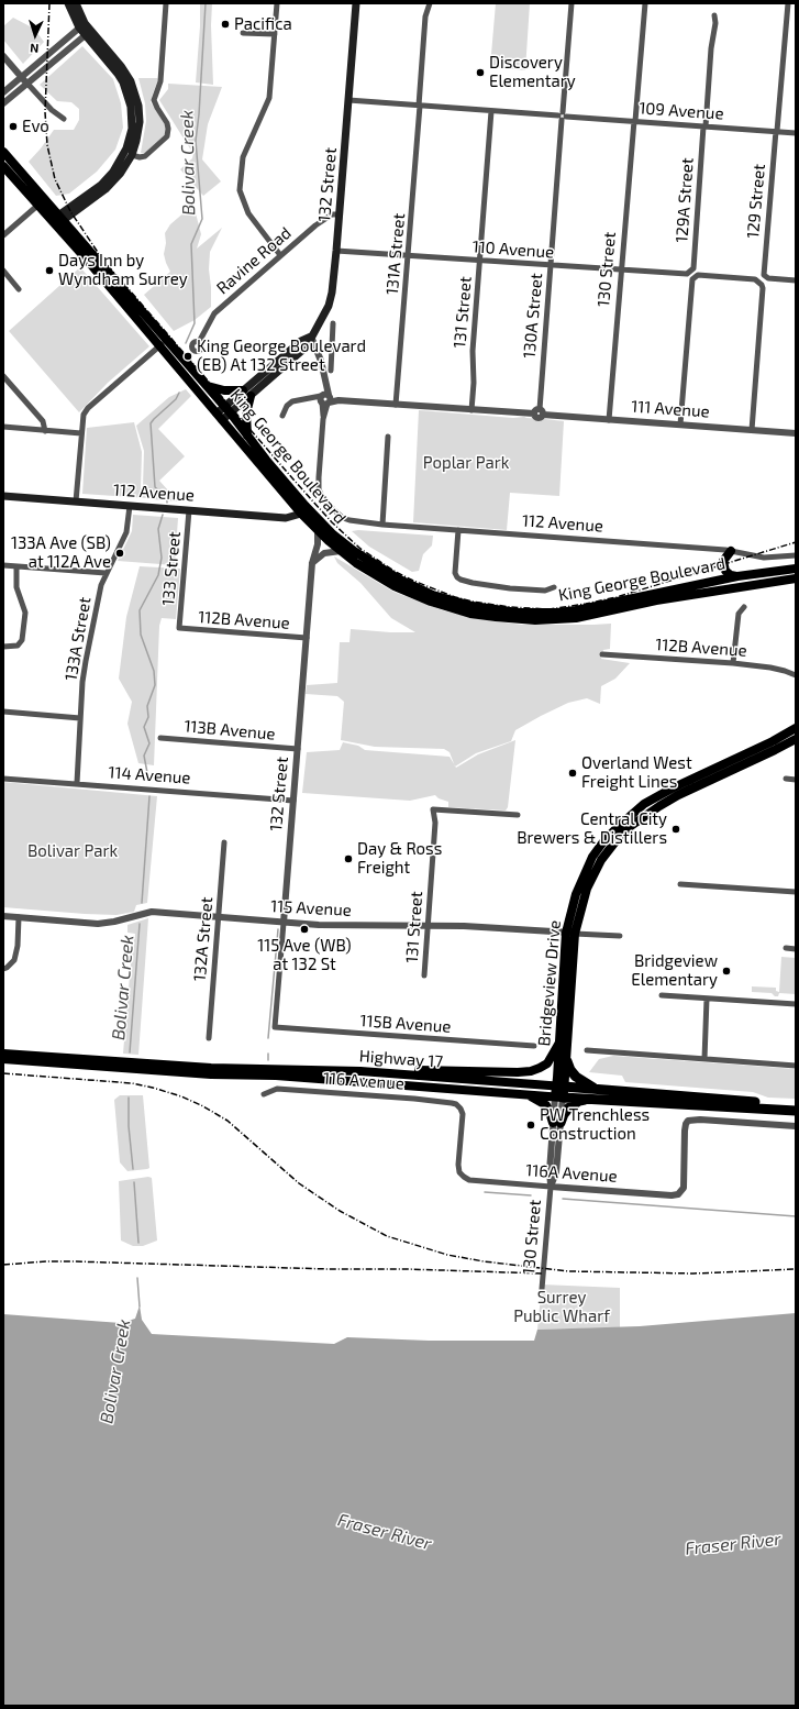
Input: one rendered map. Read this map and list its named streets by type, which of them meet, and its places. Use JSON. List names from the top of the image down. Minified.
{"streets":{"highway":["Highway 17"],"main road":["132 Street","King George Boulevard","112 Avenue","Bridgeview Drive"],"street":["109 Avenue","129A Street","129 Street","110 Avenue","131A Street","Ravine Road","130 Street","131 Street","130A Street","111 Avenue","133 Street","112B Avenue","133A Street","113B Avenue","114 Avenue","115 Avenue","132A Street","115B Avenue","116 Avenue","116A Avenue"]},"crossings":[["109 Avenue","132 Street"],["109 Avenue","129A Street"],["109 Avenue","129 Street"],["109 Avenue","131A Street"],["109 Avenue","130 Street"],["109 Avenue","131 Street"],["109 Avenue","130A Street"],["132 Street","110 Avenue"],["132 Street","Ravine Road"],["132 Street","King George Boulevard"],["132 Street","112B Avenue"],["132 Street","113B Avenue"],["132 Street","114 Avenue"],["132 Street","115 Avenue"],["132 Street","115B Avenue"],["129A Street","110 Avenue"],["110 Avenue","131A Street"],["110 Avenue","130 Street"],["110 Avenue","131 Street"],["110 Avenue","130A Street"],["131A Street","111 Avenue"],["130 Street","111 Avenue"],["130 Street","Bridgeview Drive"],["130 Street","Highway 17"],["130 Street","116A Avenue"],["131 Street","111 Avenue"],["131 Street","115 Avenue"],["130A Street","111 Avenue"],["111 Avenue","112 Avenue"],["King George Boulevard","112 Avenue"],["112 Avenue","133 Street"],["112 Avenue","133A Street"],["133 Street","112B Avenue"],["133A Street","114 Avenue"],["115 Avenue","132A Street"],["115 Avenue","Bridgeview Drive"],["Bridgeview Drive","Highway 17"],["116 Avenue","116A Avenue"]],"water":["Bolivar Creek","Fraser River"],"parks":["Poplar Park","Bolivar Park","Surrey Public Wharf"],"places":["Pacifica","Discovery Elementary","Evo","Days Inn by Wyndham Surrey","King George Boulevard (EB) At 132 Street","133A Ave (SB) at 112A Ave","Overland West Freight Lines","Central City Brewers & Distillers","Day & Ross Freight","115 Ave (WB) at 132 St","Bridgeview Elementary","PW Trenchless Construction"],"north":"bottom"}
